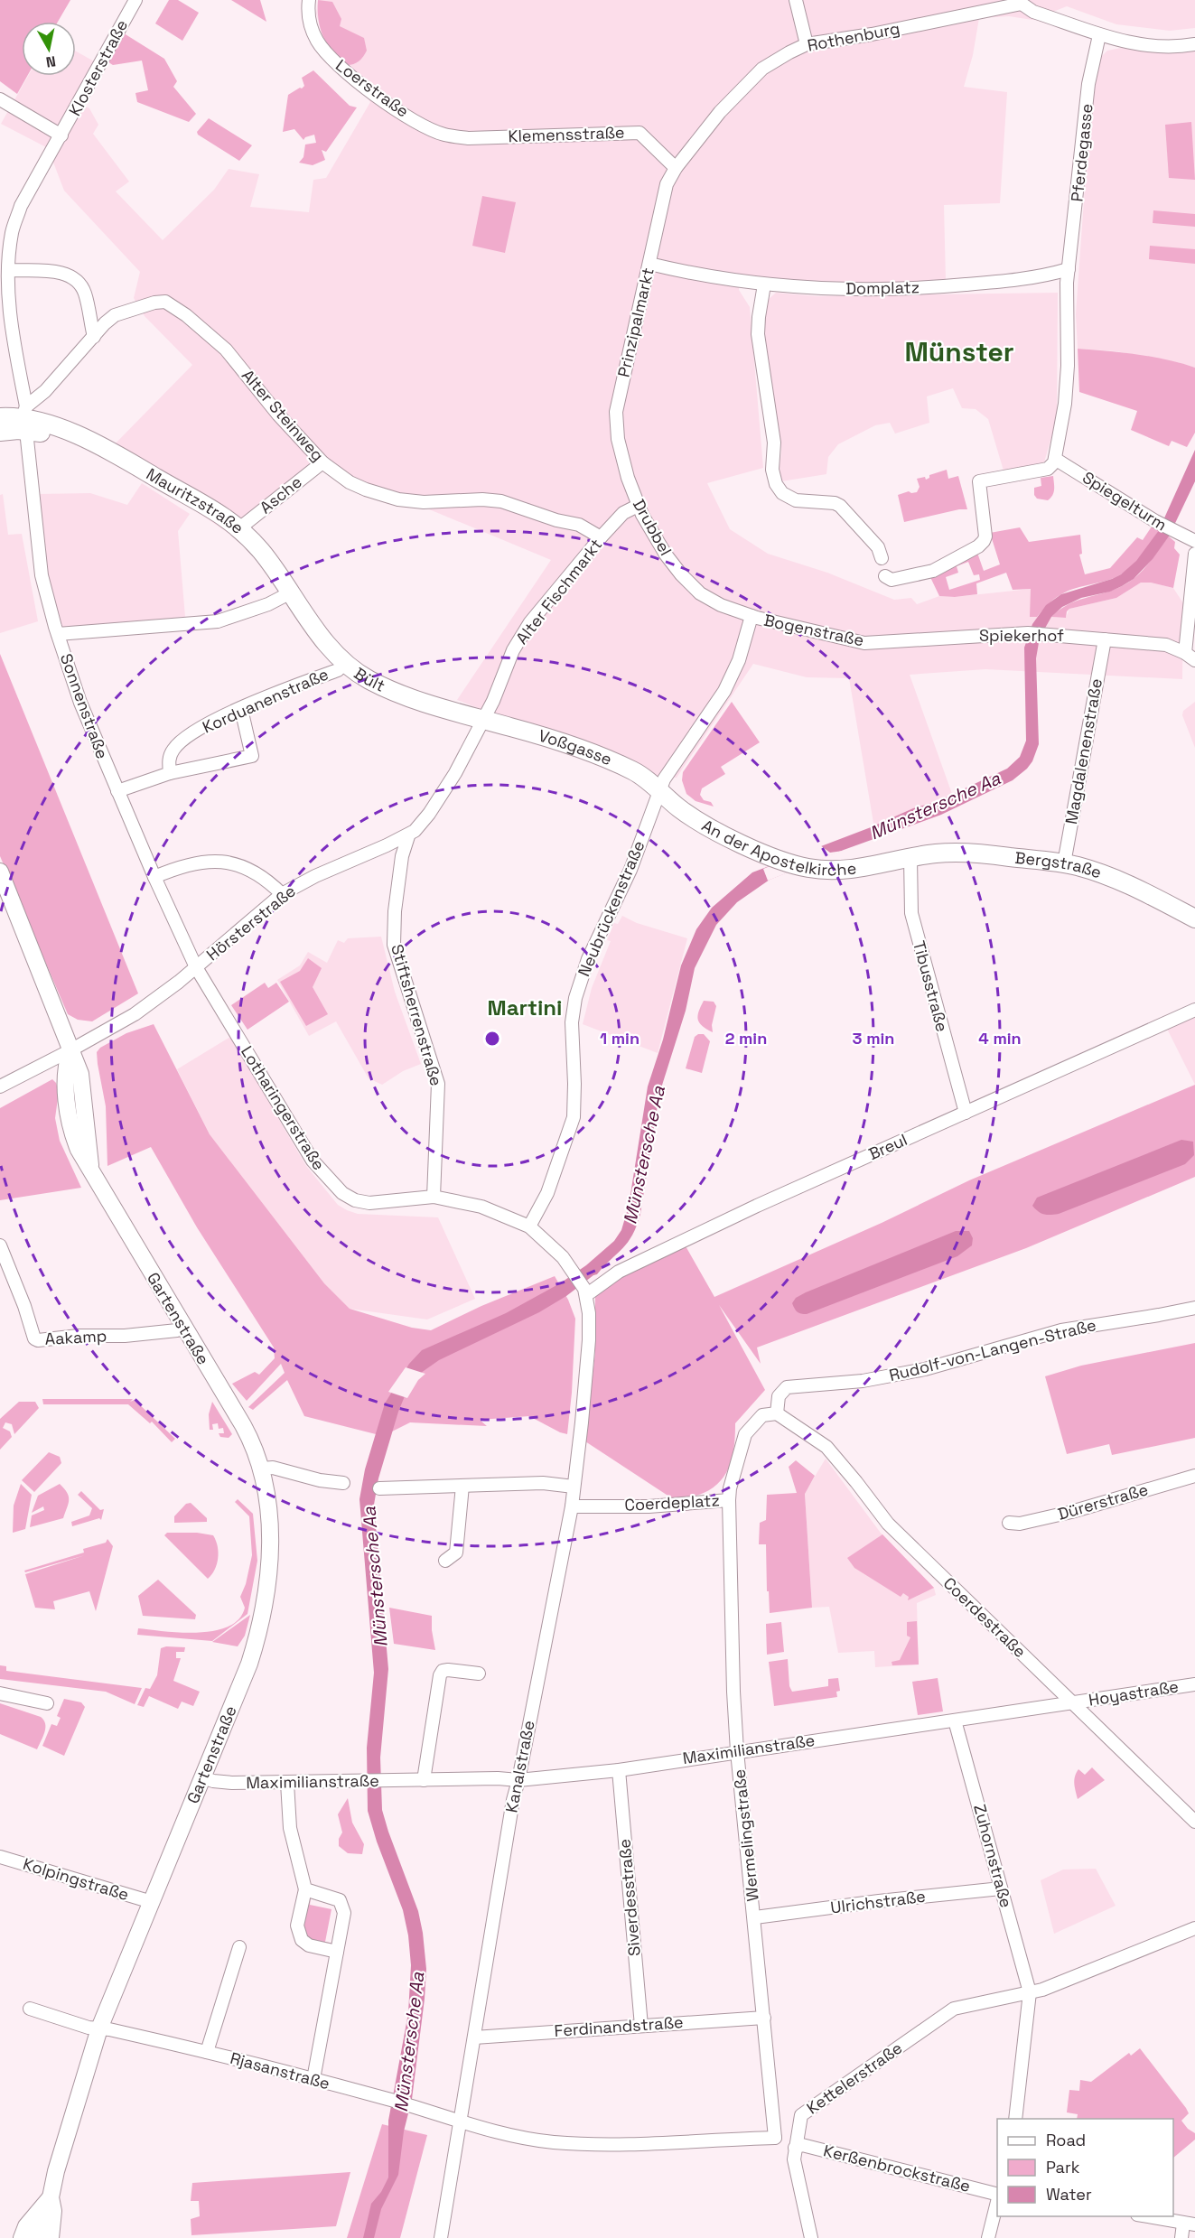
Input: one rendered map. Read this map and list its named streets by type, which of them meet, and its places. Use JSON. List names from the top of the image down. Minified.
{"streets":{"main road":["Mauritzstraße","Bült","Voßgasse","An der Apostelkirche","Bergstraße"],"street":["Rothenburg","Klosterstraße","Loerstraße","Klemensstraße","Pferdegasse","Domplatz","Prinzipalmarkt","Alter Steinweg","Asche","Spiegelturm","Drubbel","Alter Fischmarkt","Bogenstraße","Spiekerhof","Korduanenstraße","Sonnenstraße","Magdalenenstraße","Neubrückenstraße","Hörsterstraße","Tibusstraße","Stiftsherrenstraße","Lotharingerstraße","Breul","Gartenstraße","Aakamp","Rudolf-von-Langen-Straße","Dürerstraße","Coerdeplatz","Coerdestraße","Hoyastraße","Maximilianstraße","Kanalstraße","Wermelingstraße","Zuhornstraße","Kolpingstraße","Siverdesstraße","Ulrichstraße","Ferdinandstraße","Rjasanstraße","Kettelerstraße","Kerßenbrockstraße"]},"crossings":[["Rothenburg","Klemensstraße"],["Rothenburg","Pferdegasse"],["Rothenburg","Prinzipalmarkt"],["Klosterstraße","Sonnenstraße"],["Loerstraße","Klemensstraße"],["Klemensstraße","Prinzipalmarkt"],["Pferdegasse","Domplatz"],["Domplatz","Prinzipalmarkt"],["Prinzipalmarkt","Drubbel"],["Alter Steinweg","Asche"],["Alter Steinweg","Mauritzstraße"],["Alter Steinweg","Alter Fischmarkt"],["Alter Steinweg","Sonnenstraße"],["Asche","Mauritzstraße"],["Mauritzstraße","Bült"],["Mauritzstraße","Sonnenstraße"],["Drubbel","Alter Fischmarkt"],["Drubbel","Bogenstraße"],["Drubbel","Neubrückenstraße"],["Alter Fischmarkt","Bült"],["Alter Fischmarkt","Voßgasse"],["Alter Fischmarkt","Hörsterstraße"],["Bogenstraße","Spiekerhof"],["Bogenstraße","Neubrückenstraße"],["Spiekerhof","Magdalenenstraße"],["Bült","Korduanenstraße"],["Bült","Voßgasse"],["Bült","Hörsterstraße"],["Sonnenstraße","Hörsterstraße"],["Sonnenstraße","Lotharingerstraße"],["Voßgasse","An der Apostelkirche"],["Voßgasse","Neubrückenstraße"],["Voßgasse","Hörsterstraße"],["Magdalenenstraße","Bergstraße"],["An der Apostelkirche","Bergstraße"],["An der Apostelkirche","Neubrückenstraße"],["An der Apostelkirche","Tibusstraße"],["Bergstraße","Tibusstraße"],["Hörsterstraße","Stiftsherrenstraße"],["Hörsterstraße","Lotharingerstraße"],["Hörsterstraße","Gartenstraße"],["Tibusstraße","Breul"],["Stiftsherrenstraße","Lotharingerstraße"],["Breul","Kanalstraße"],["Gartenstraße","Aakamp"],["Gartenstraße","Maximilianstraße"],["Gartenstraße","Kolpingstraße"],["Gartenstraße","Rjasanstraße"],["Rudolf-von-Langen-Straße","Coerdeplatz"],["Rudolf-von-Langen-Straße","Coerdestraße"],["Coerdeplatz","Coerdestraße"],["Coerdeplatz","Kanalstraße"],["Coerdeplatz","Wermelingstraße"],["Coerdestraße","Hoyastraße"],["Coerdestraße","Maximilianstraße"],["Hoyastraße","Maximilianstraße"],["Maximilianstraße","Kanalstraße"],["Maximilianstraße","Wermelingstraße"],["Maximilianstraße","Zuhornstraße"],["Maximilianstraße","Siverdesstraße"],["Kanalstraße","Ferdinandstraße"],["Kanalstraße","Rjasanstraße"],["Wermelingstraße","Ulrichstraße"],["Wermelingstraße","Ferdinandstraße"],["Zuhornstraße","Ulrichstraße"],["Zuhornstraße","Kettelerstraße"],["Siverdesstraße","Ferdinandstraße"],["Kettelerstraße","Kerßenbrockstraße"]],"districts":["Münster","Martini"],"water":["Münstersche Aa"],"legend":["Road","Park","Water"],"north":"bottom","rings":["1 min","2 min","3 min","4 min"]}
